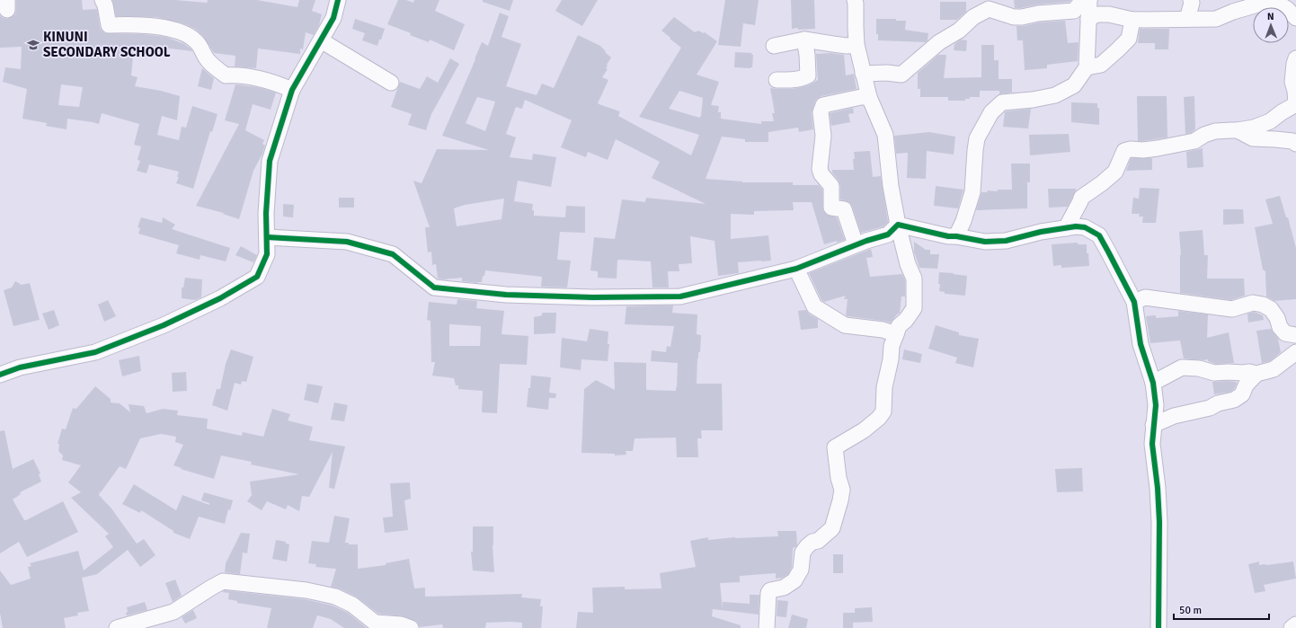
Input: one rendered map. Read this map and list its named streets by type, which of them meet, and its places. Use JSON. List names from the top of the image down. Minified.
{"places":{"school or university":["KINUNI SECONDARY SCHOOL"]},"scale_bar":"50 m","north":"top"}
